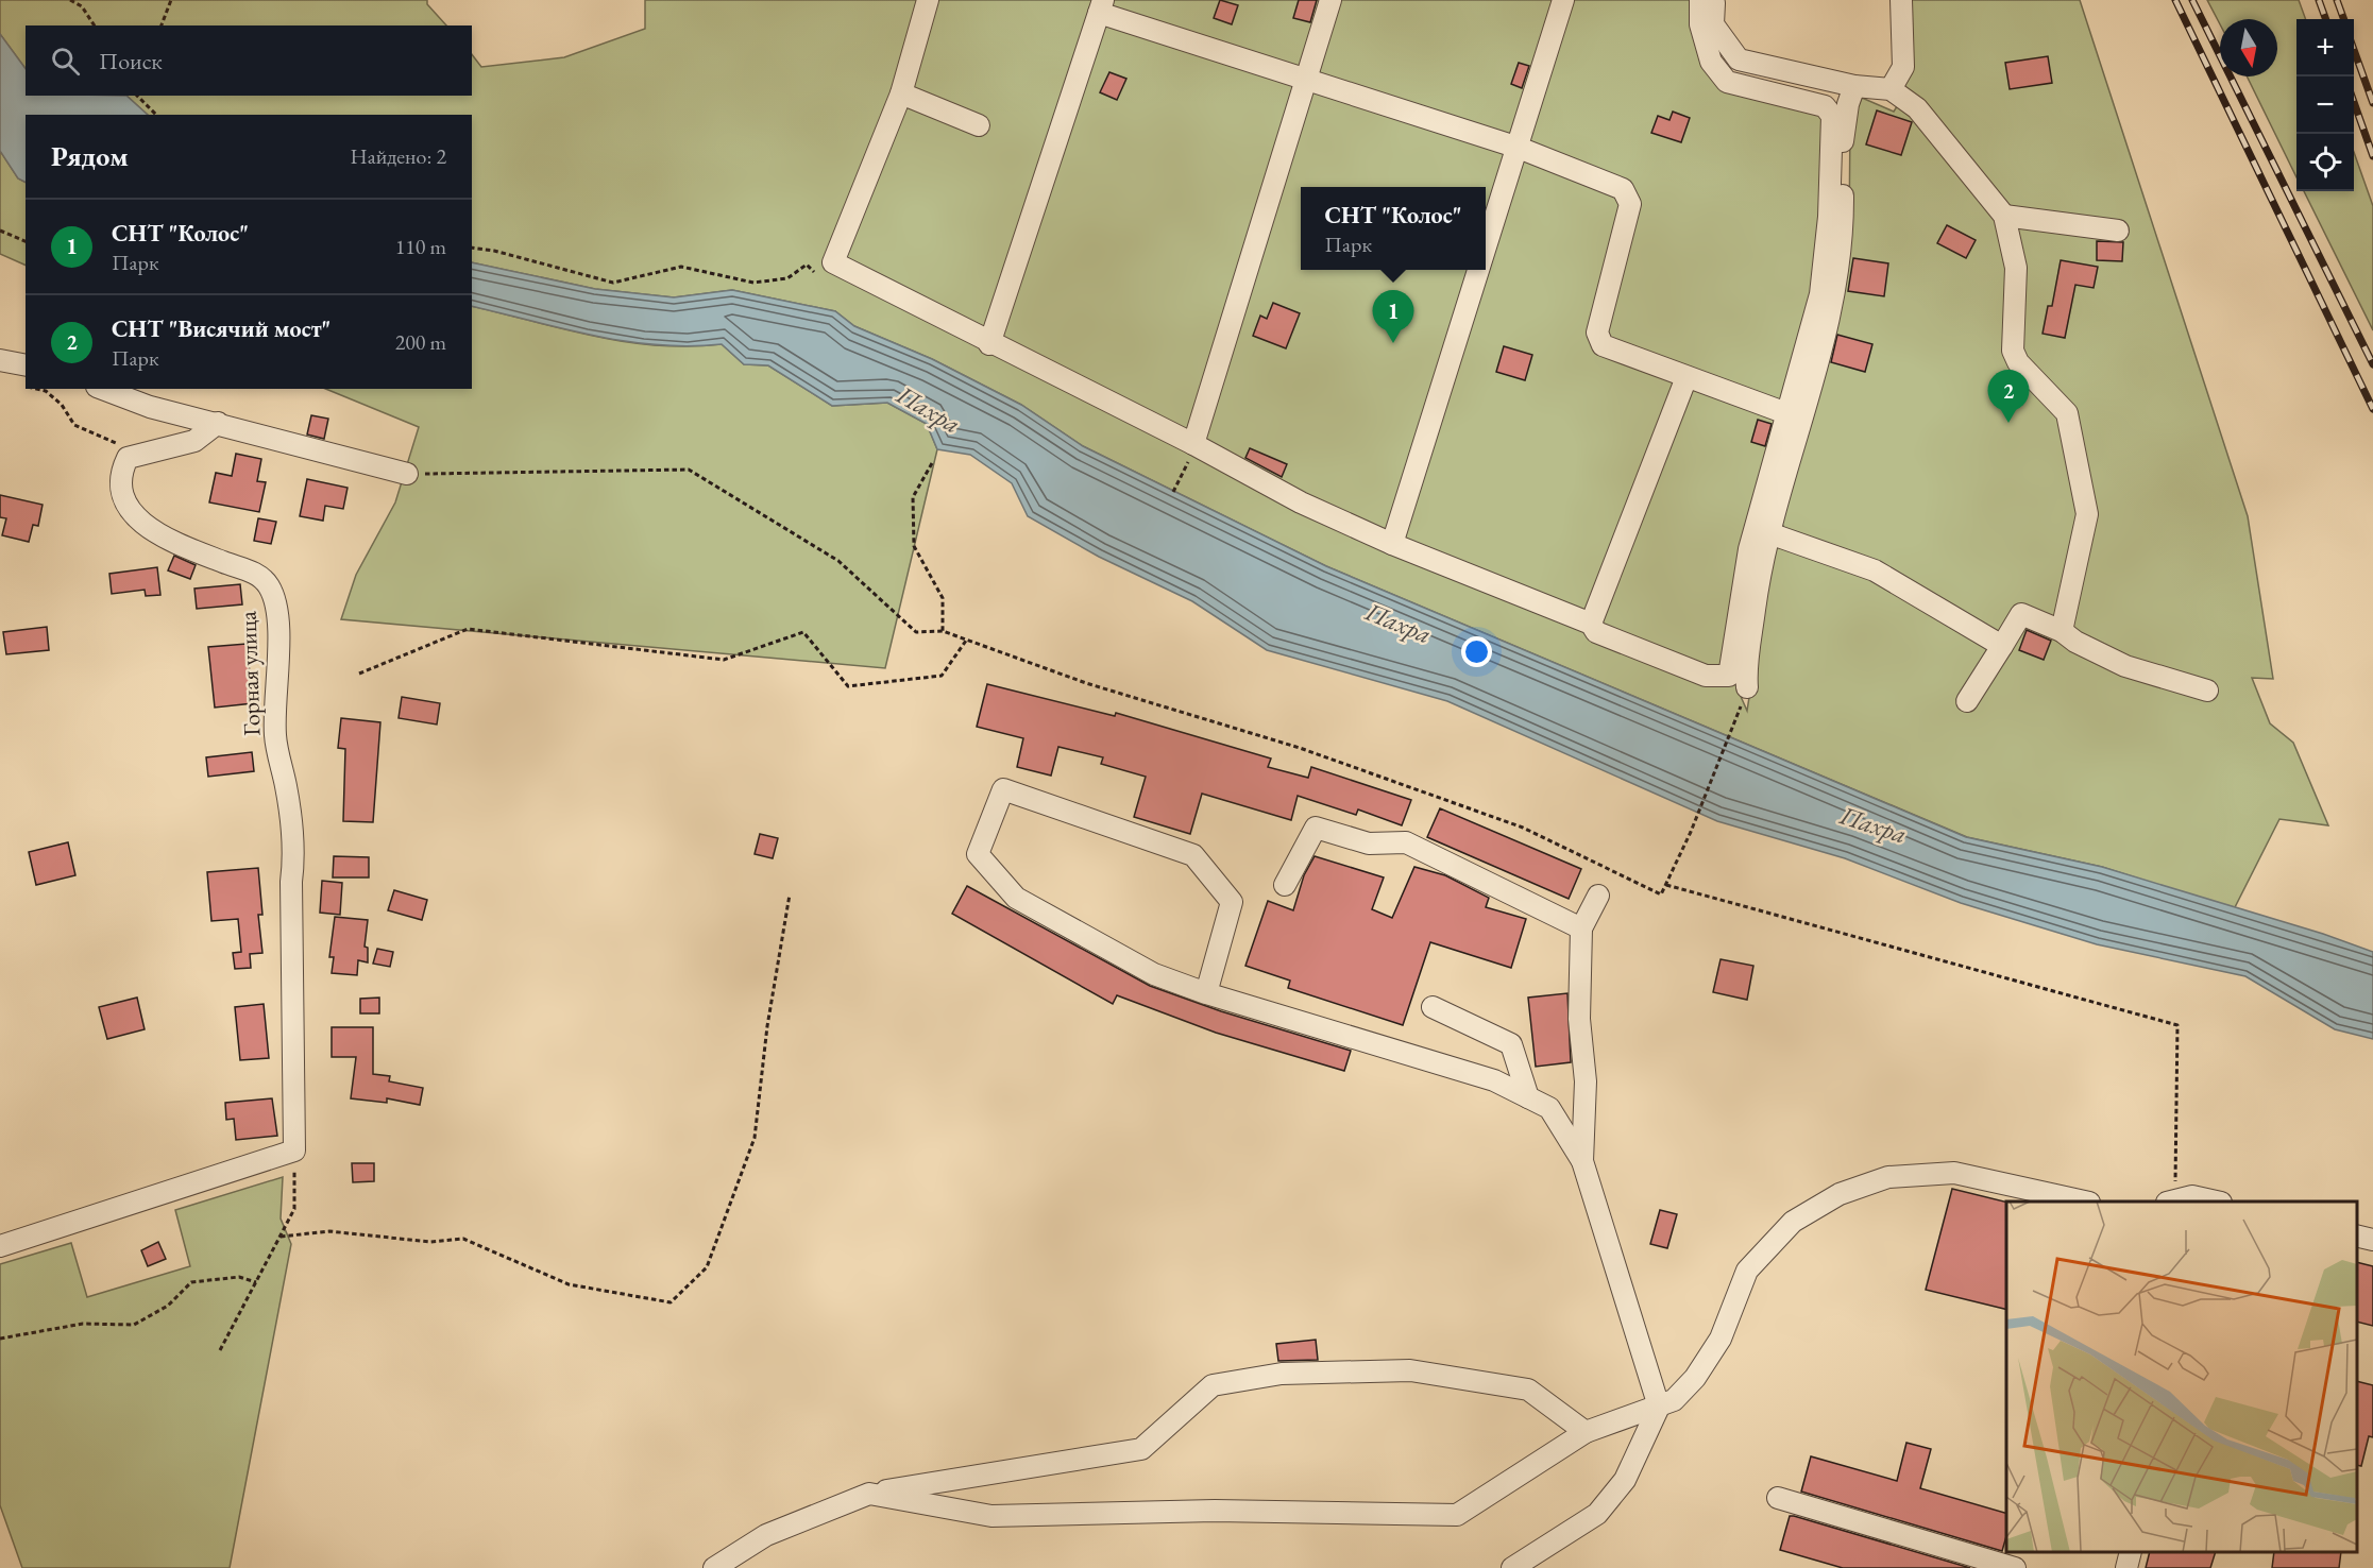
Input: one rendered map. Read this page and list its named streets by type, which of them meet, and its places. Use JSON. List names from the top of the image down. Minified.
{"streets":{"street":["Горная улица"]},"water":["Пахра"],"north":"bottom","page":{"map_buttons":["+","−"],"search":"Поиск","heading":["Рядом","Найдено: 2"],"popup":["СНТ \"Колос\"","Парк"],"list":[{"mark":"1","name":"СНТ \"Колос\"","note":"Парк","value":"110 m"},{"mark":"2","name":"СНТ \"Висячий мост\"","note":"Парк","value":"200 m"}],"pins":["1","2"]}}
